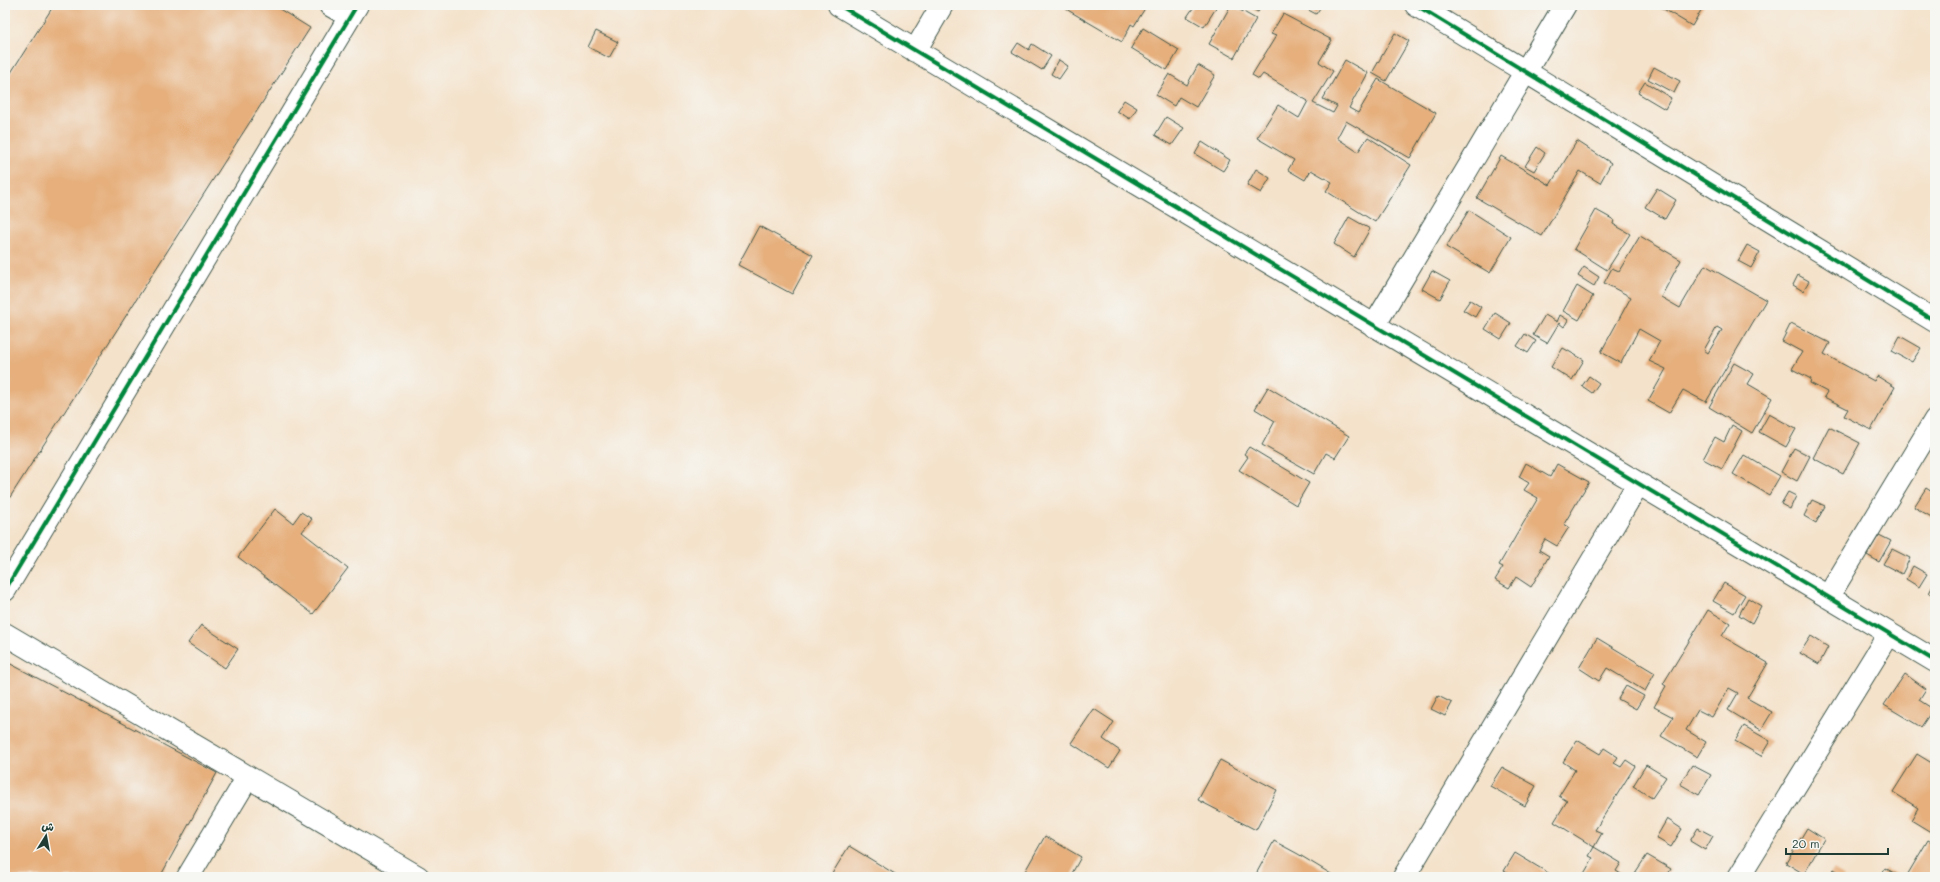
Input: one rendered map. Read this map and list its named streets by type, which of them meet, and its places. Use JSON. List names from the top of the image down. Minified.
{"scale_bar":"20 m","north":"top"}
